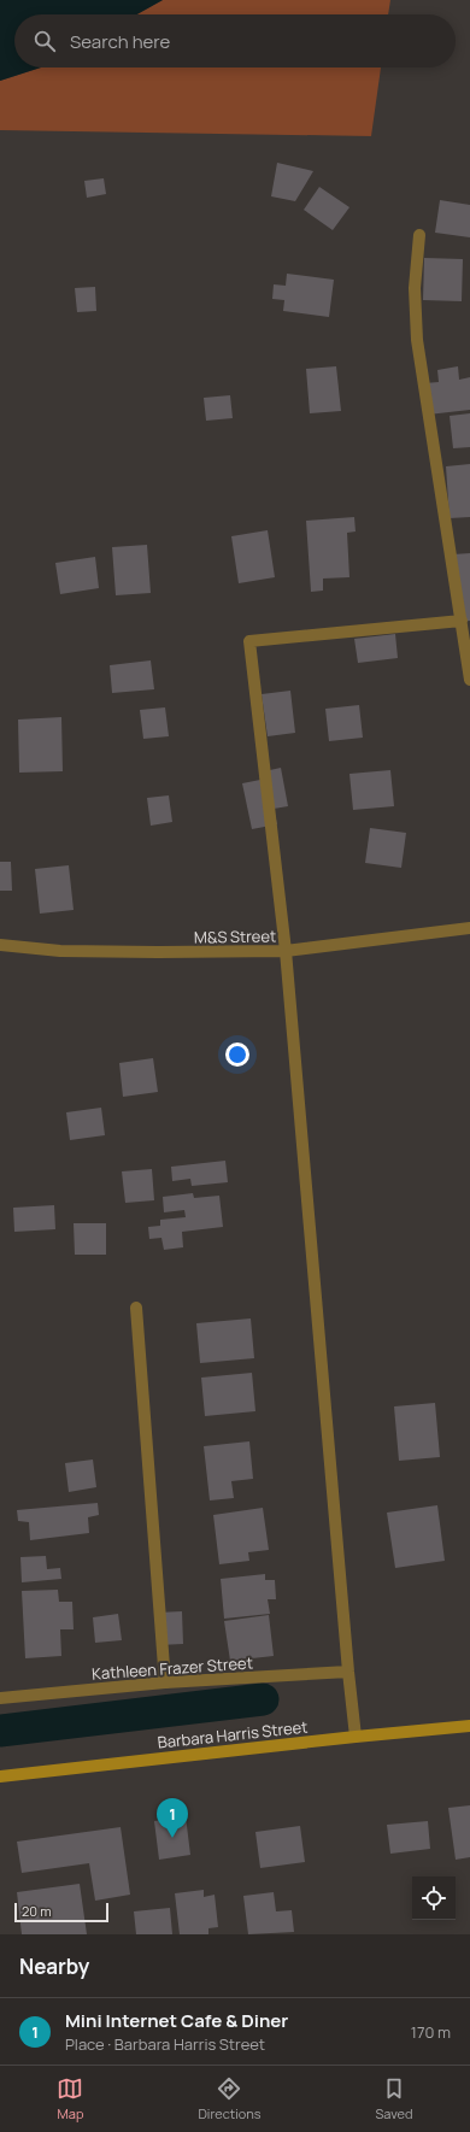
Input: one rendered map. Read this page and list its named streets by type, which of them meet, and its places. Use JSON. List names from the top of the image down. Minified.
{"streets":{"street":["M&S Street","Kathleen Frazer Street","Barbara Harris Street"]},"scale_bar":"20 m","page":{"search":"Search here","pins":"1","scale":"20 m","heading":"Nearby","list":[{"mark":"1","name":"Mini Internet Cafe & Diner","note":"Place · Barbara Harris Street","value":"170 m"}],"nav":["Map","Directions","Saved"]}}
